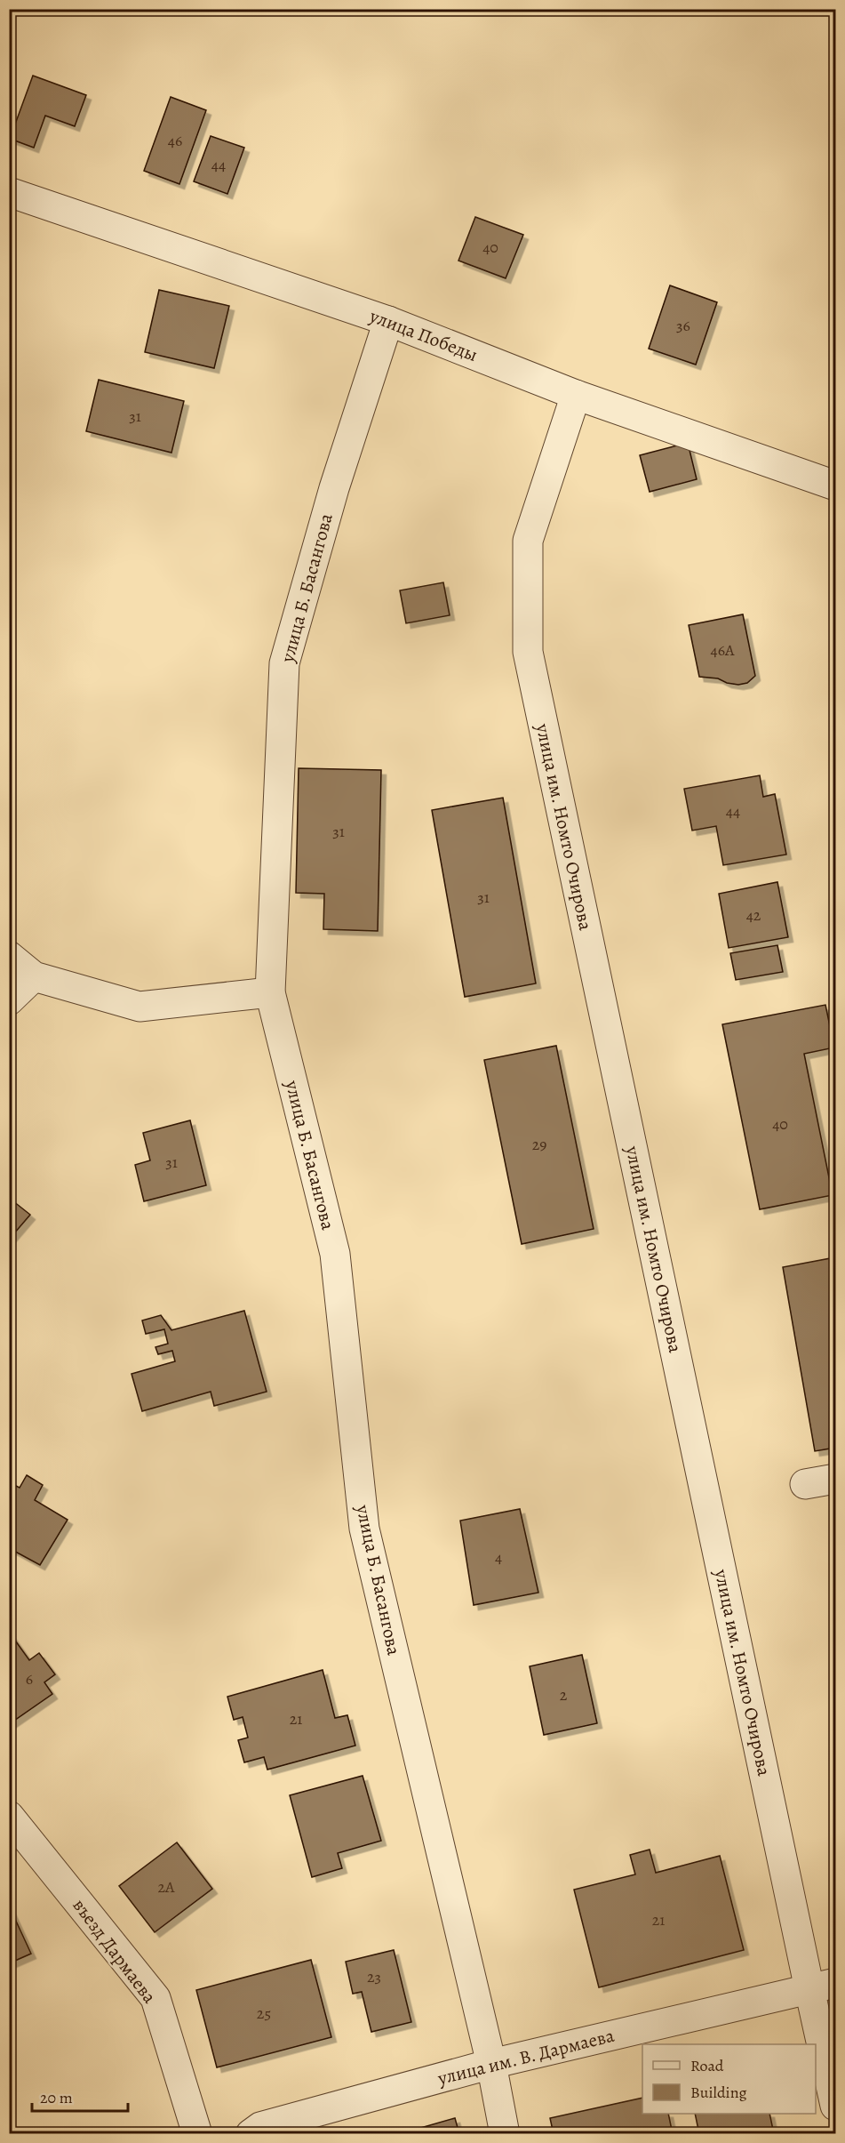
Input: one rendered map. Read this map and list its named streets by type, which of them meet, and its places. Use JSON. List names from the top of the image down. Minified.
{"streets":{"street":["улица Победы","улица Б. Басангова","улица им. Номто Очирова","въезд Дармаева","улица им. В. Дармаева"]},"crossings":[["улица Победы","улица Б. Басангова"],["улица Победы","улица им. Номто Очирова"],["улица Б. Басангова","улица им. В. Дармаева"],["улица им. Номто Очирова","улица им. В. Дармаева"]],"house_numbers":["46","44","40","36","31","46А","44","31","31","42","40","29","31","4","6","2","21","2А","21","23","25"],"legend":["Road","Building"],"scale_bar":"20 m"}
